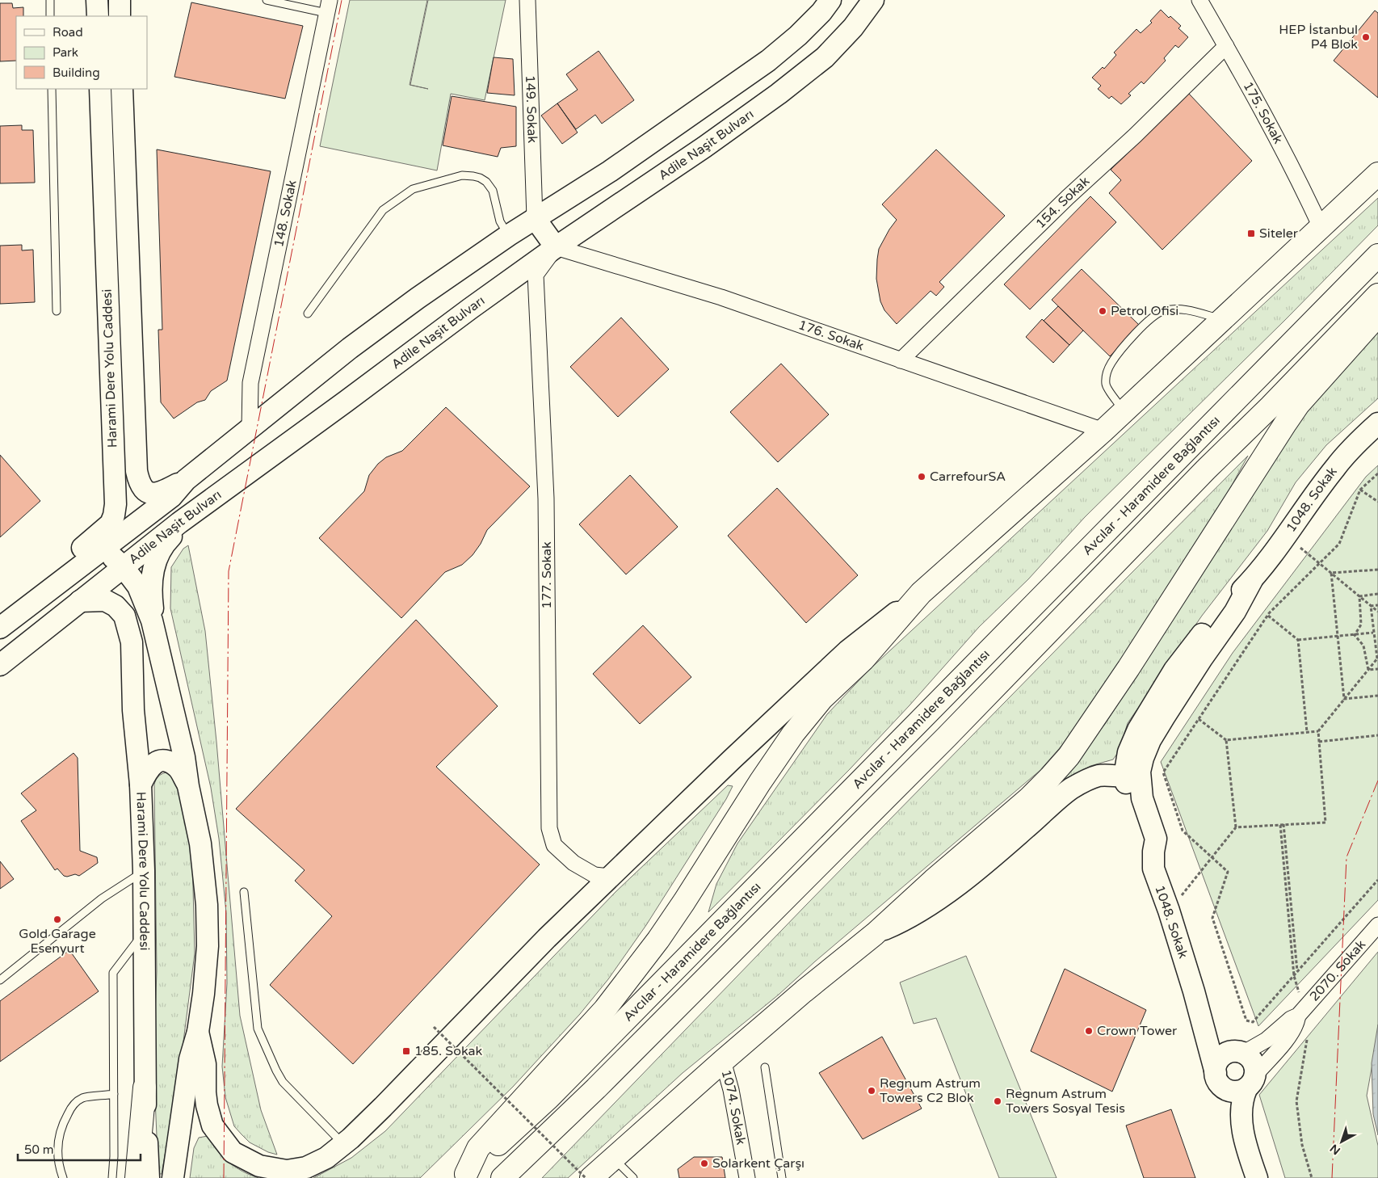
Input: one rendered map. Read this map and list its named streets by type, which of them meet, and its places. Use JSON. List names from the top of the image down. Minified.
{"streets":{"highway":["Avcılar - Haramidere Bağlantısı"],"main road":["Adile Naşit Bulvarı","Harami Dere Yolu Caddesi","1048. Sokak"],"street":["149. Sokak","175. Sokak","154. Sokak","148. Sokak","176. Sokak","177. Sokak","2070. Sokak","1074. Sokak"]},"crossings":[["149. Sokak","Adile Naşit Bulvarı"],["175. Sokak","154. Sokak"],["Adile Naşit Bulvarı","148. Sokak"],["Adile Naşit Bulvarı","176. Sokak"],["Adile Naşit Bulvarı","Harami Dere Yolu Caddesi"],["Adile Naşit Bulvarı","177. Sokak"],["154. Sokak","176. Sokak"],["176. Sokak","177. Sokak"]],"places":{"other":["HEP İstanbul P4 Blok","Petrol Ofisi","CarrefourSA","Gold Garage Esenyurt","Crown Tower","Regnum Astrum Towers C2 Blok","Regnum Astrum Towers Sosyal Tesis","Solarkent Çarşı"],"transit":["Siteler","185. Sokak"]},"legend":["Road","Park","Building"],"scale_bar":"50 m","north":"bottom left"}
